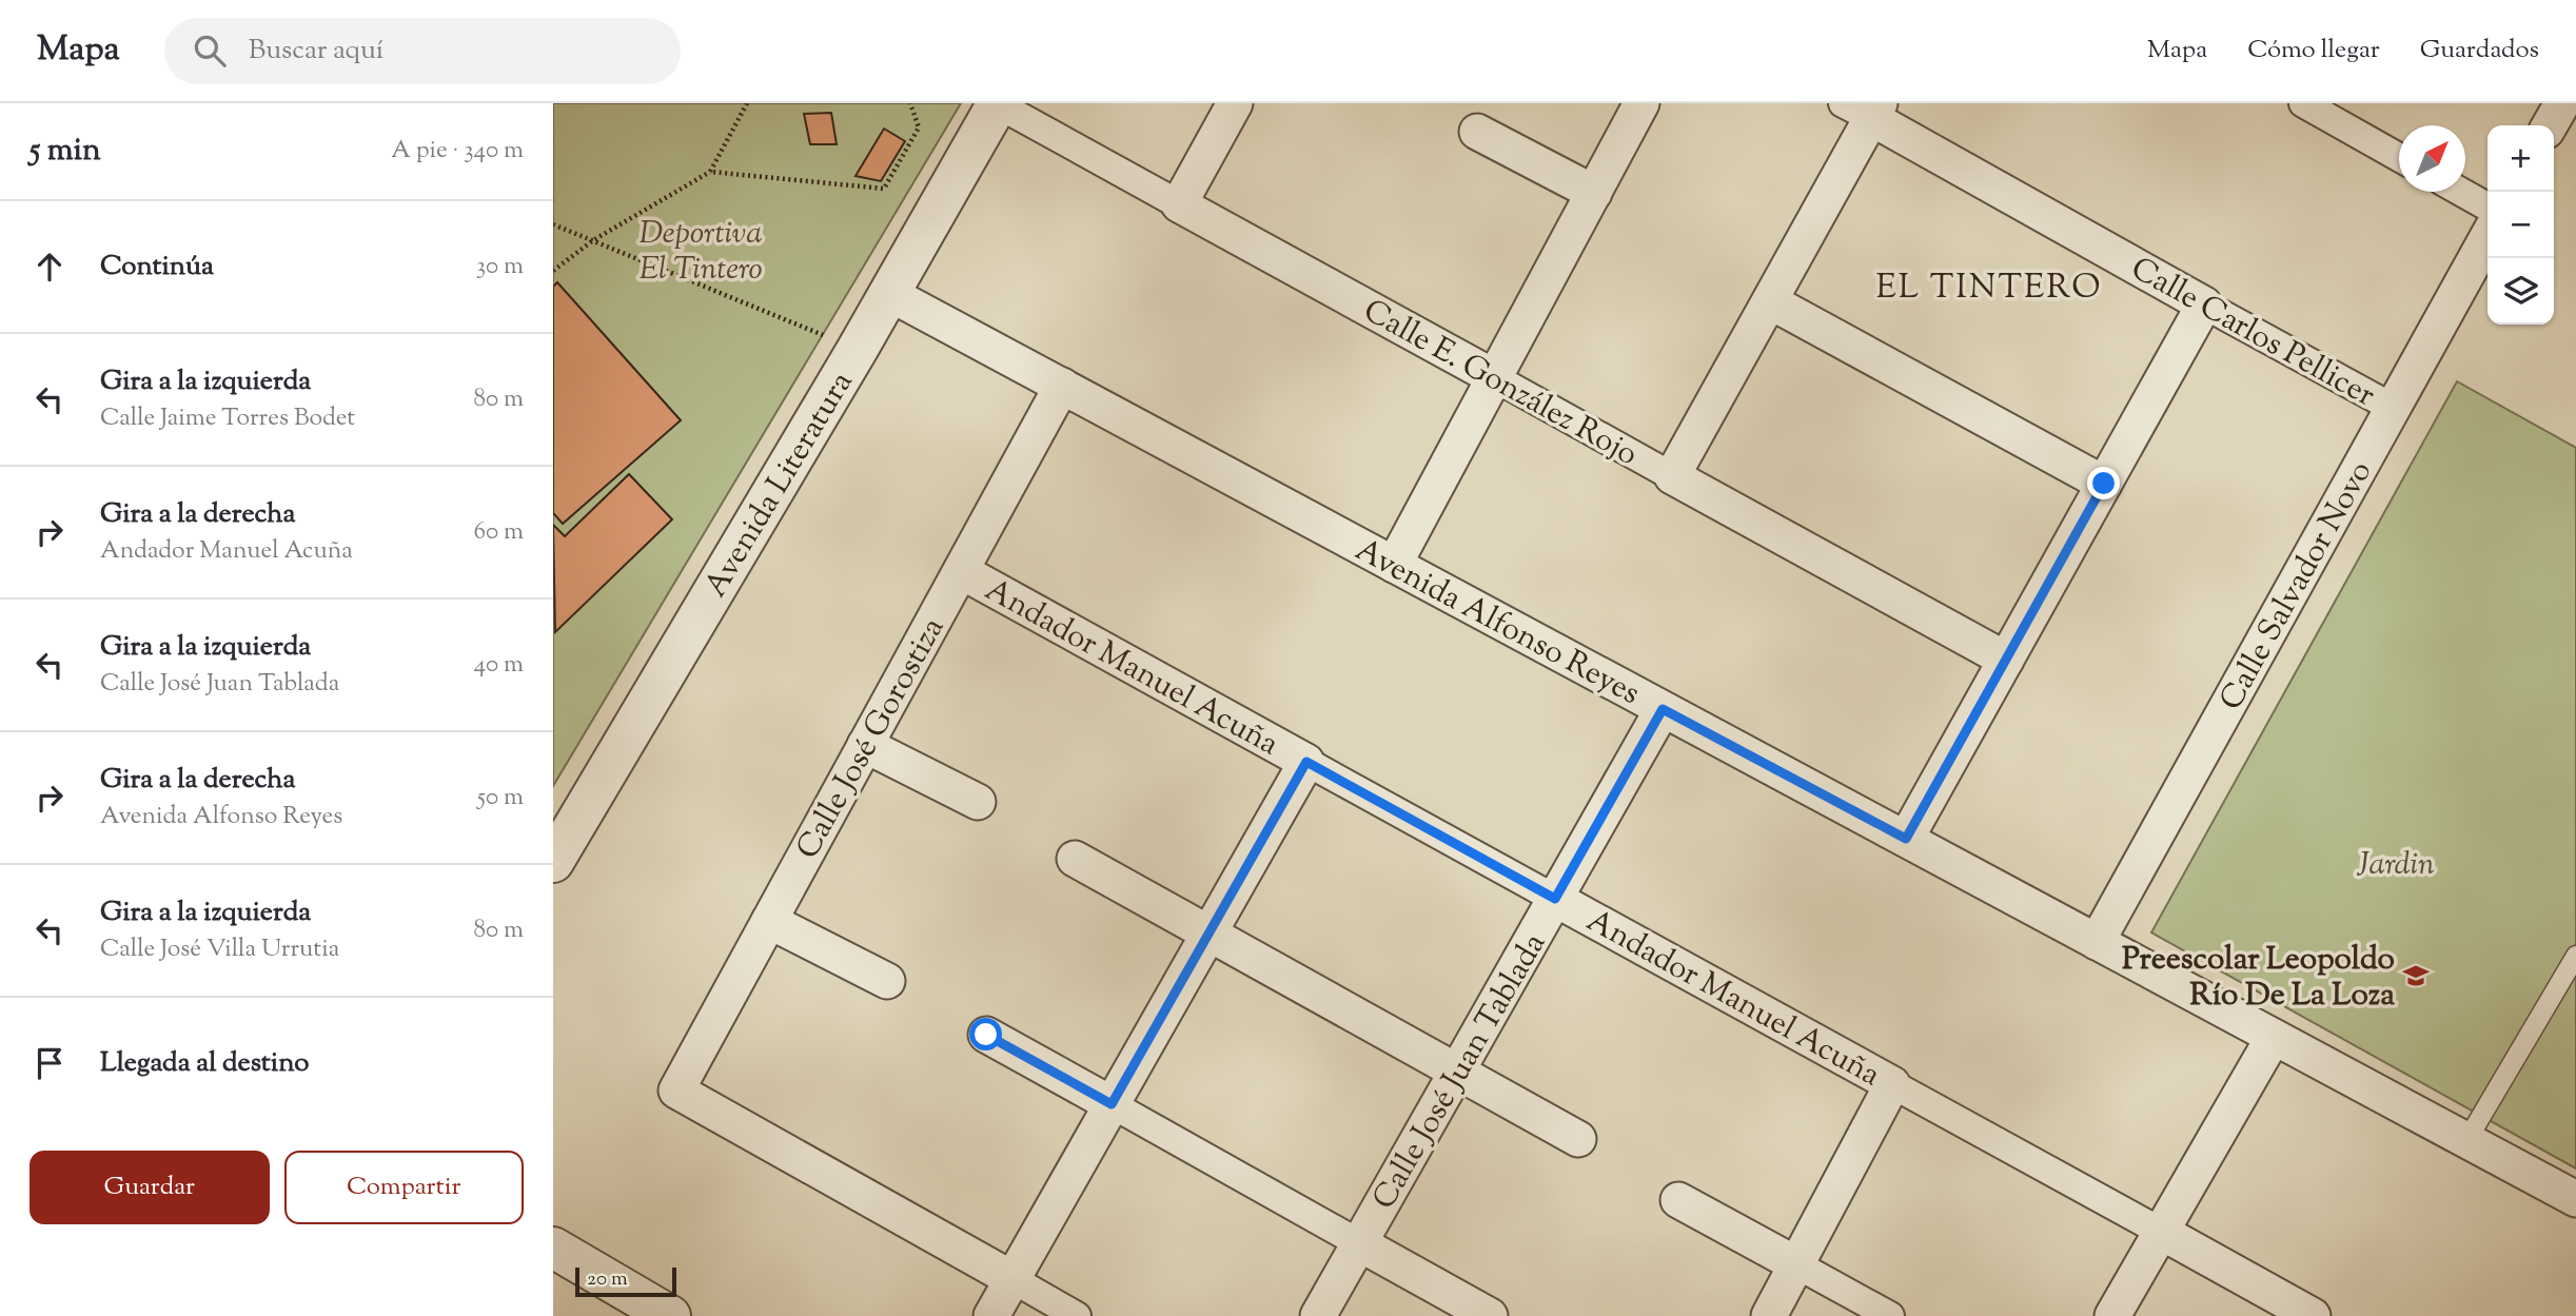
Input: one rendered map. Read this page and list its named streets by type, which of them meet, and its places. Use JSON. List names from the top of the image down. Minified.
{"streets":{"street":["Calle Carlos Pellicer","Calle E. González Rojo","Avenida Literatura","Calle Salvador Novo","Avenida Alfonso Reyes","Andador Manuel Acuña","Calle José Gorostiza","Calle José Juan Tablada"]},"crossings":[["Calle Carlos Pellicer","Calle Salvador Novo"],["Calle E. González Rojo","Avenida Literatura"],["Avenida Literatura","Avenida Alfonso Reyes"],["Calle Salvador Novo","Avenida Alfonso Reyes"],["Avenida Alfonso Reyes","Calle José Gorostiza"],["Avenida Alfonso Reyes","Calle José Juan Tablada"],["Andador Manuel Acuña","Calle José Gorostiza"],["Andador Manuel Acuña","Calle José Juan Tablada"]],"districts":["EL TINTERO"],"parks":["Deportiva El Tintero","Jardin"],"places":{"school or university":["Preescolar Leopoldo Río De La Loza"]},"scale_bar":"20 m","north":"top right","page":{"header":"Mapa","search":"Buscar aquí","nav":["Mapa","Cómo llegar","Guardados"],"heading":["5 min","A pie · 340 m"],"map_buttons":["+","−"],"list":[["Continúa","30 m"],["Gira a la izquierda","Calle Jaime Torres Bodet","80 m"],["Gira a la derecha","Andador Manuel Acuña","60 m"],["Gira a la izquierda","Calle José Juan Tablada","40 m"],["Gira a la derecha","Avenida Alfonso Reyes","50 m"],["Gira a la izquierda","Calle José Villa Urrutia","80 m"],"Llegada al destino"],"buttons":["Guardar","Compartir"],"scale":"20 m"}}
